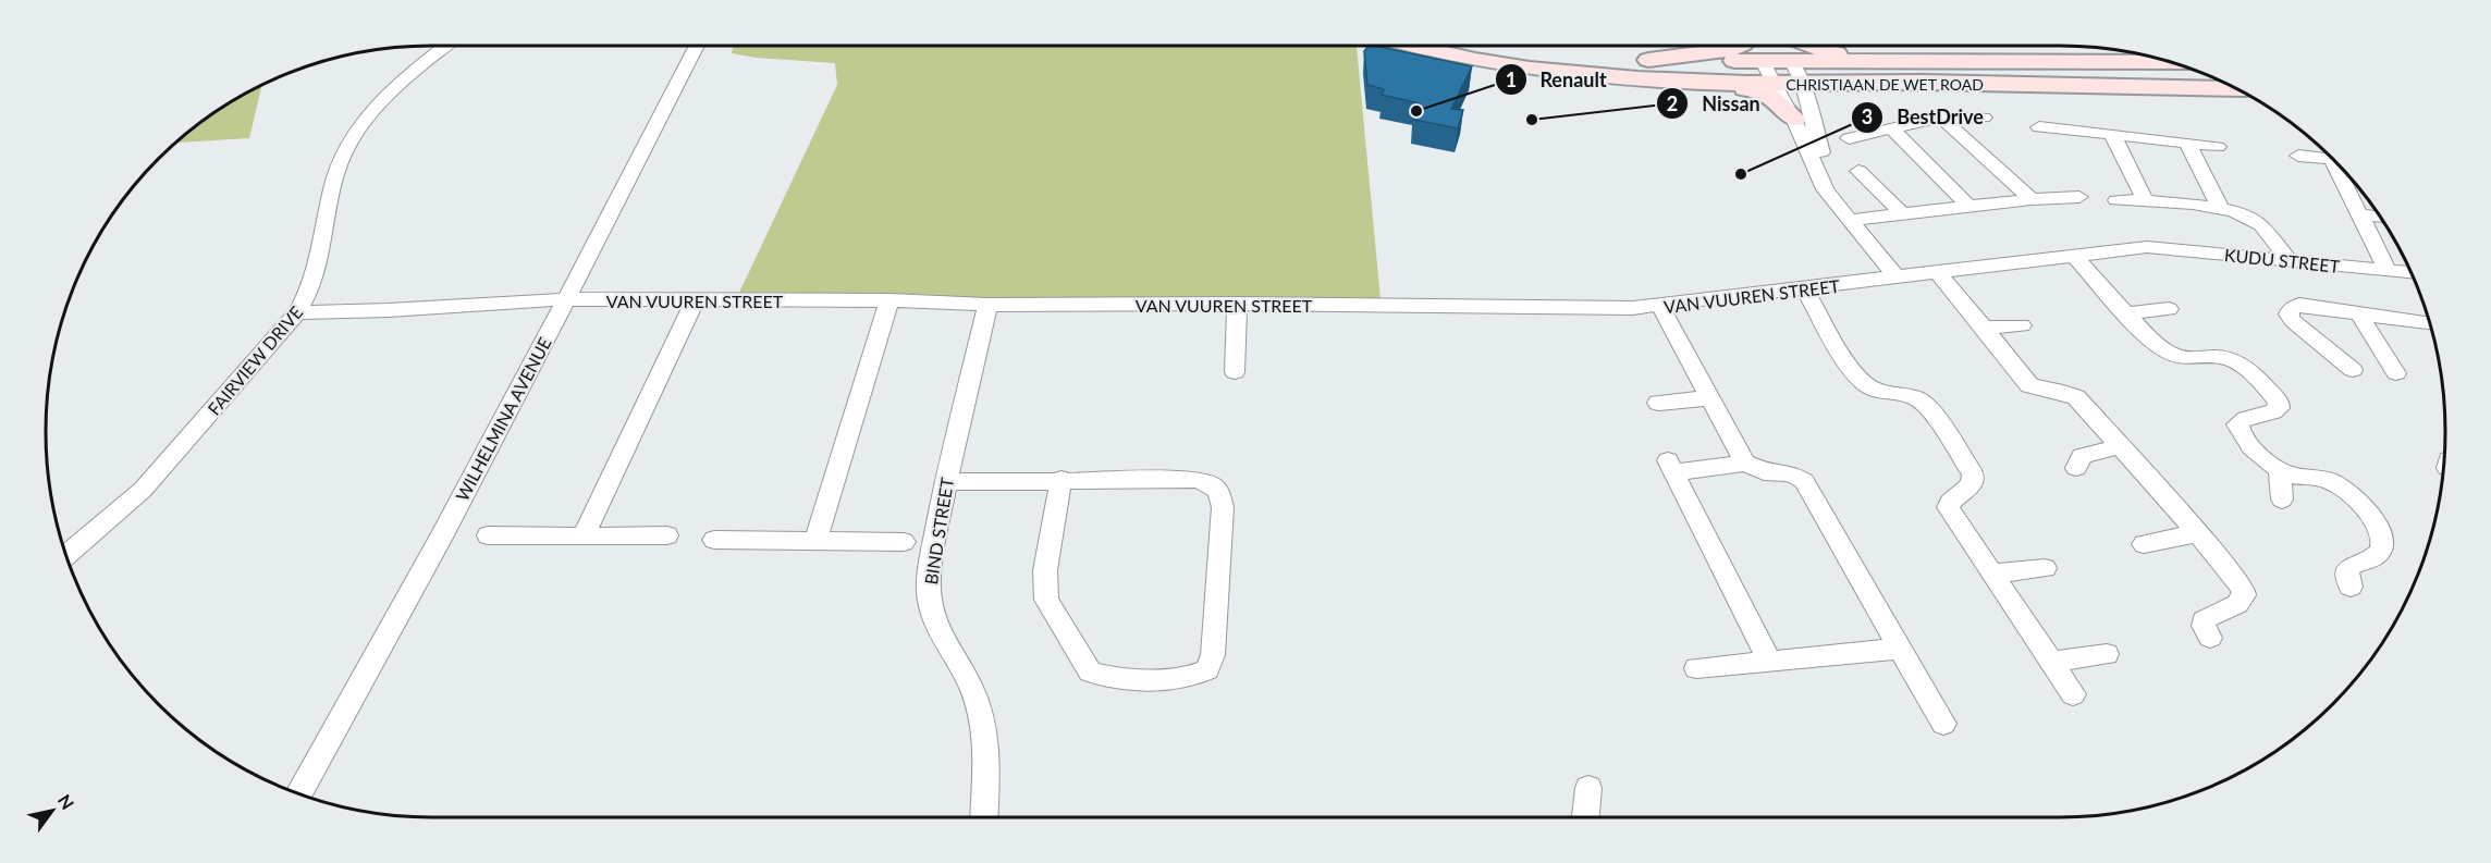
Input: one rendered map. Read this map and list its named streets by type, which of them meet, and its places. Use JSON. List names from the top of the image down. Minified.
{"streets":{"main road":["CHRISTIAAN DE WET ROAD"],"street":["KUDU STREET","VAN VUUREN STREET","FAIRVIEW DRIVE","WILHELMINA AVENUE","BIND STREET"]},"crossings":[["KUDU STREET","VAN VUUREN STREET"],["VAN VUUREN STREET","FAIRVIEW DRIVE"],["VAN VUUREN STREET","WILHELMINA AVENUE"],["VAN VUUREN STREET","BIND STREET"]],"places":["Renault","Nissan","BestDrive"],"north":"top right"}
